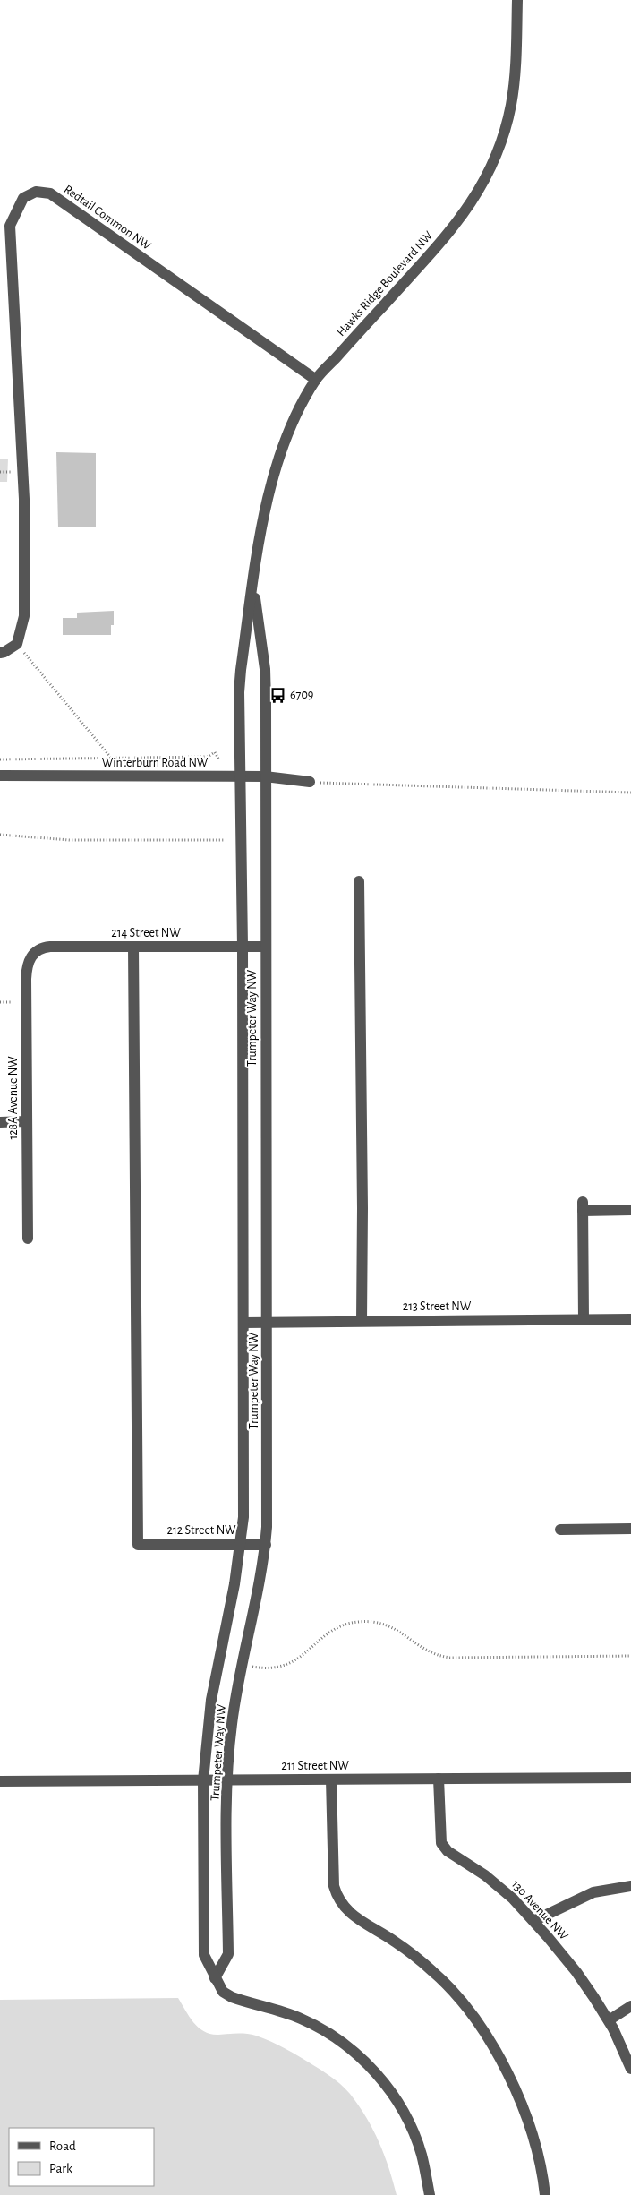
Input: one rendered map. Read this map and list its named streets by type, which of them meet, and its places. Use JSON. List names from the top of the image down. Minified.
{"streets":{"street":["Redtail Common NW","Hawks Ridge Boulevard NW","Winterburn Road NW","214 Street NW","Trumpeter Way NW","128A Avenue NW","213 Street NW","212 Street NW","211 Street NW","130 Avenue NW"]},"crossings":[["Redtail Common NW","Hawks Ridge Boulevard NW"],["Hawks Ridge Boulevard NW","Winterburn Road NW"],["Hawks Ridge Boulevard NW","Trumpeter Way NW"],["Winterburn Road NW","Trumpeter Way NW"],["214 Street NW","Trumpeter Way NW"],["214 Street NW","128A Avenue NW"],["214 Street NW","212 Street NW"],["Trumpeter Way NW","213 Street NW"],["Trumpeter Way NW","212 Street NW"],["Trumpeter Way NW","211 Street NW"],["211 Street NW","130 Avenue NW"]],"places":{"bus stop":["6709"]},"legend":["Road","Park"]}
